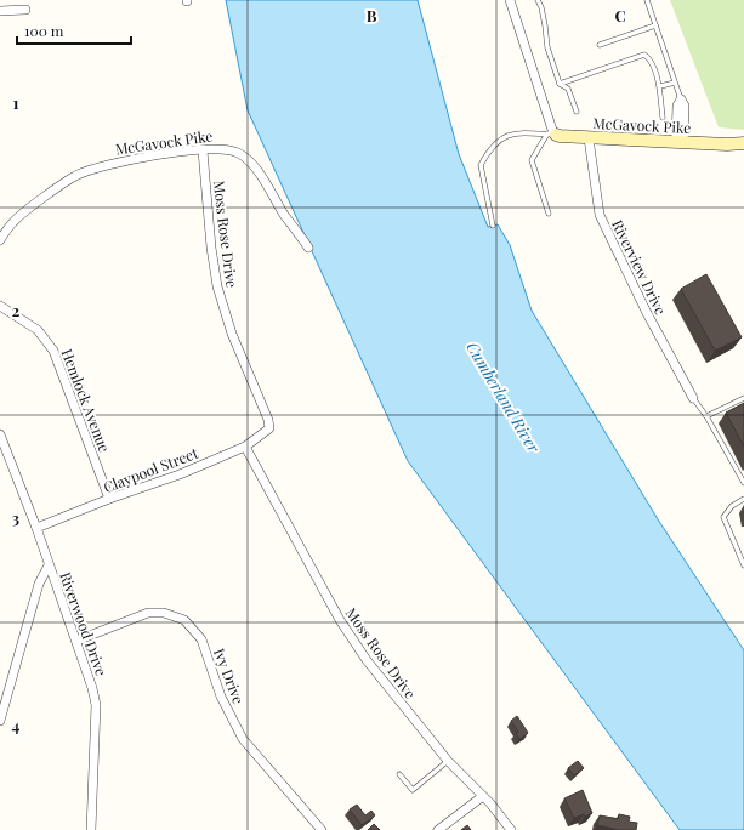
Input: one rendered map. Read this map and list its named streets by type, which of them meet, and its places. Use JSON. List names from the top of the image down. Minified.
{"streets":{"street":["McGavock Pike","Moss Rose Drive","Riverview Drive","Hemlock Avenue","Claypool Street","Riverwood Drive","Ivy Drive"]},"crossings":[["McGavock Pike","Moss Rose Drive"],["McGavock Pike","Riverview Drive"],["Moss Rose Drive","Claypool Street"],["Hemlock Avenue","Claypool Street"],["Claypool Street","Riverwood Drive"],["Riverwood Drive","Ivy Drive"]],"water":["Cumberland River"],"scale_bar":"100 m","grid":{"columns":["B","C"],"rows":["1","2","3","4"]}}
